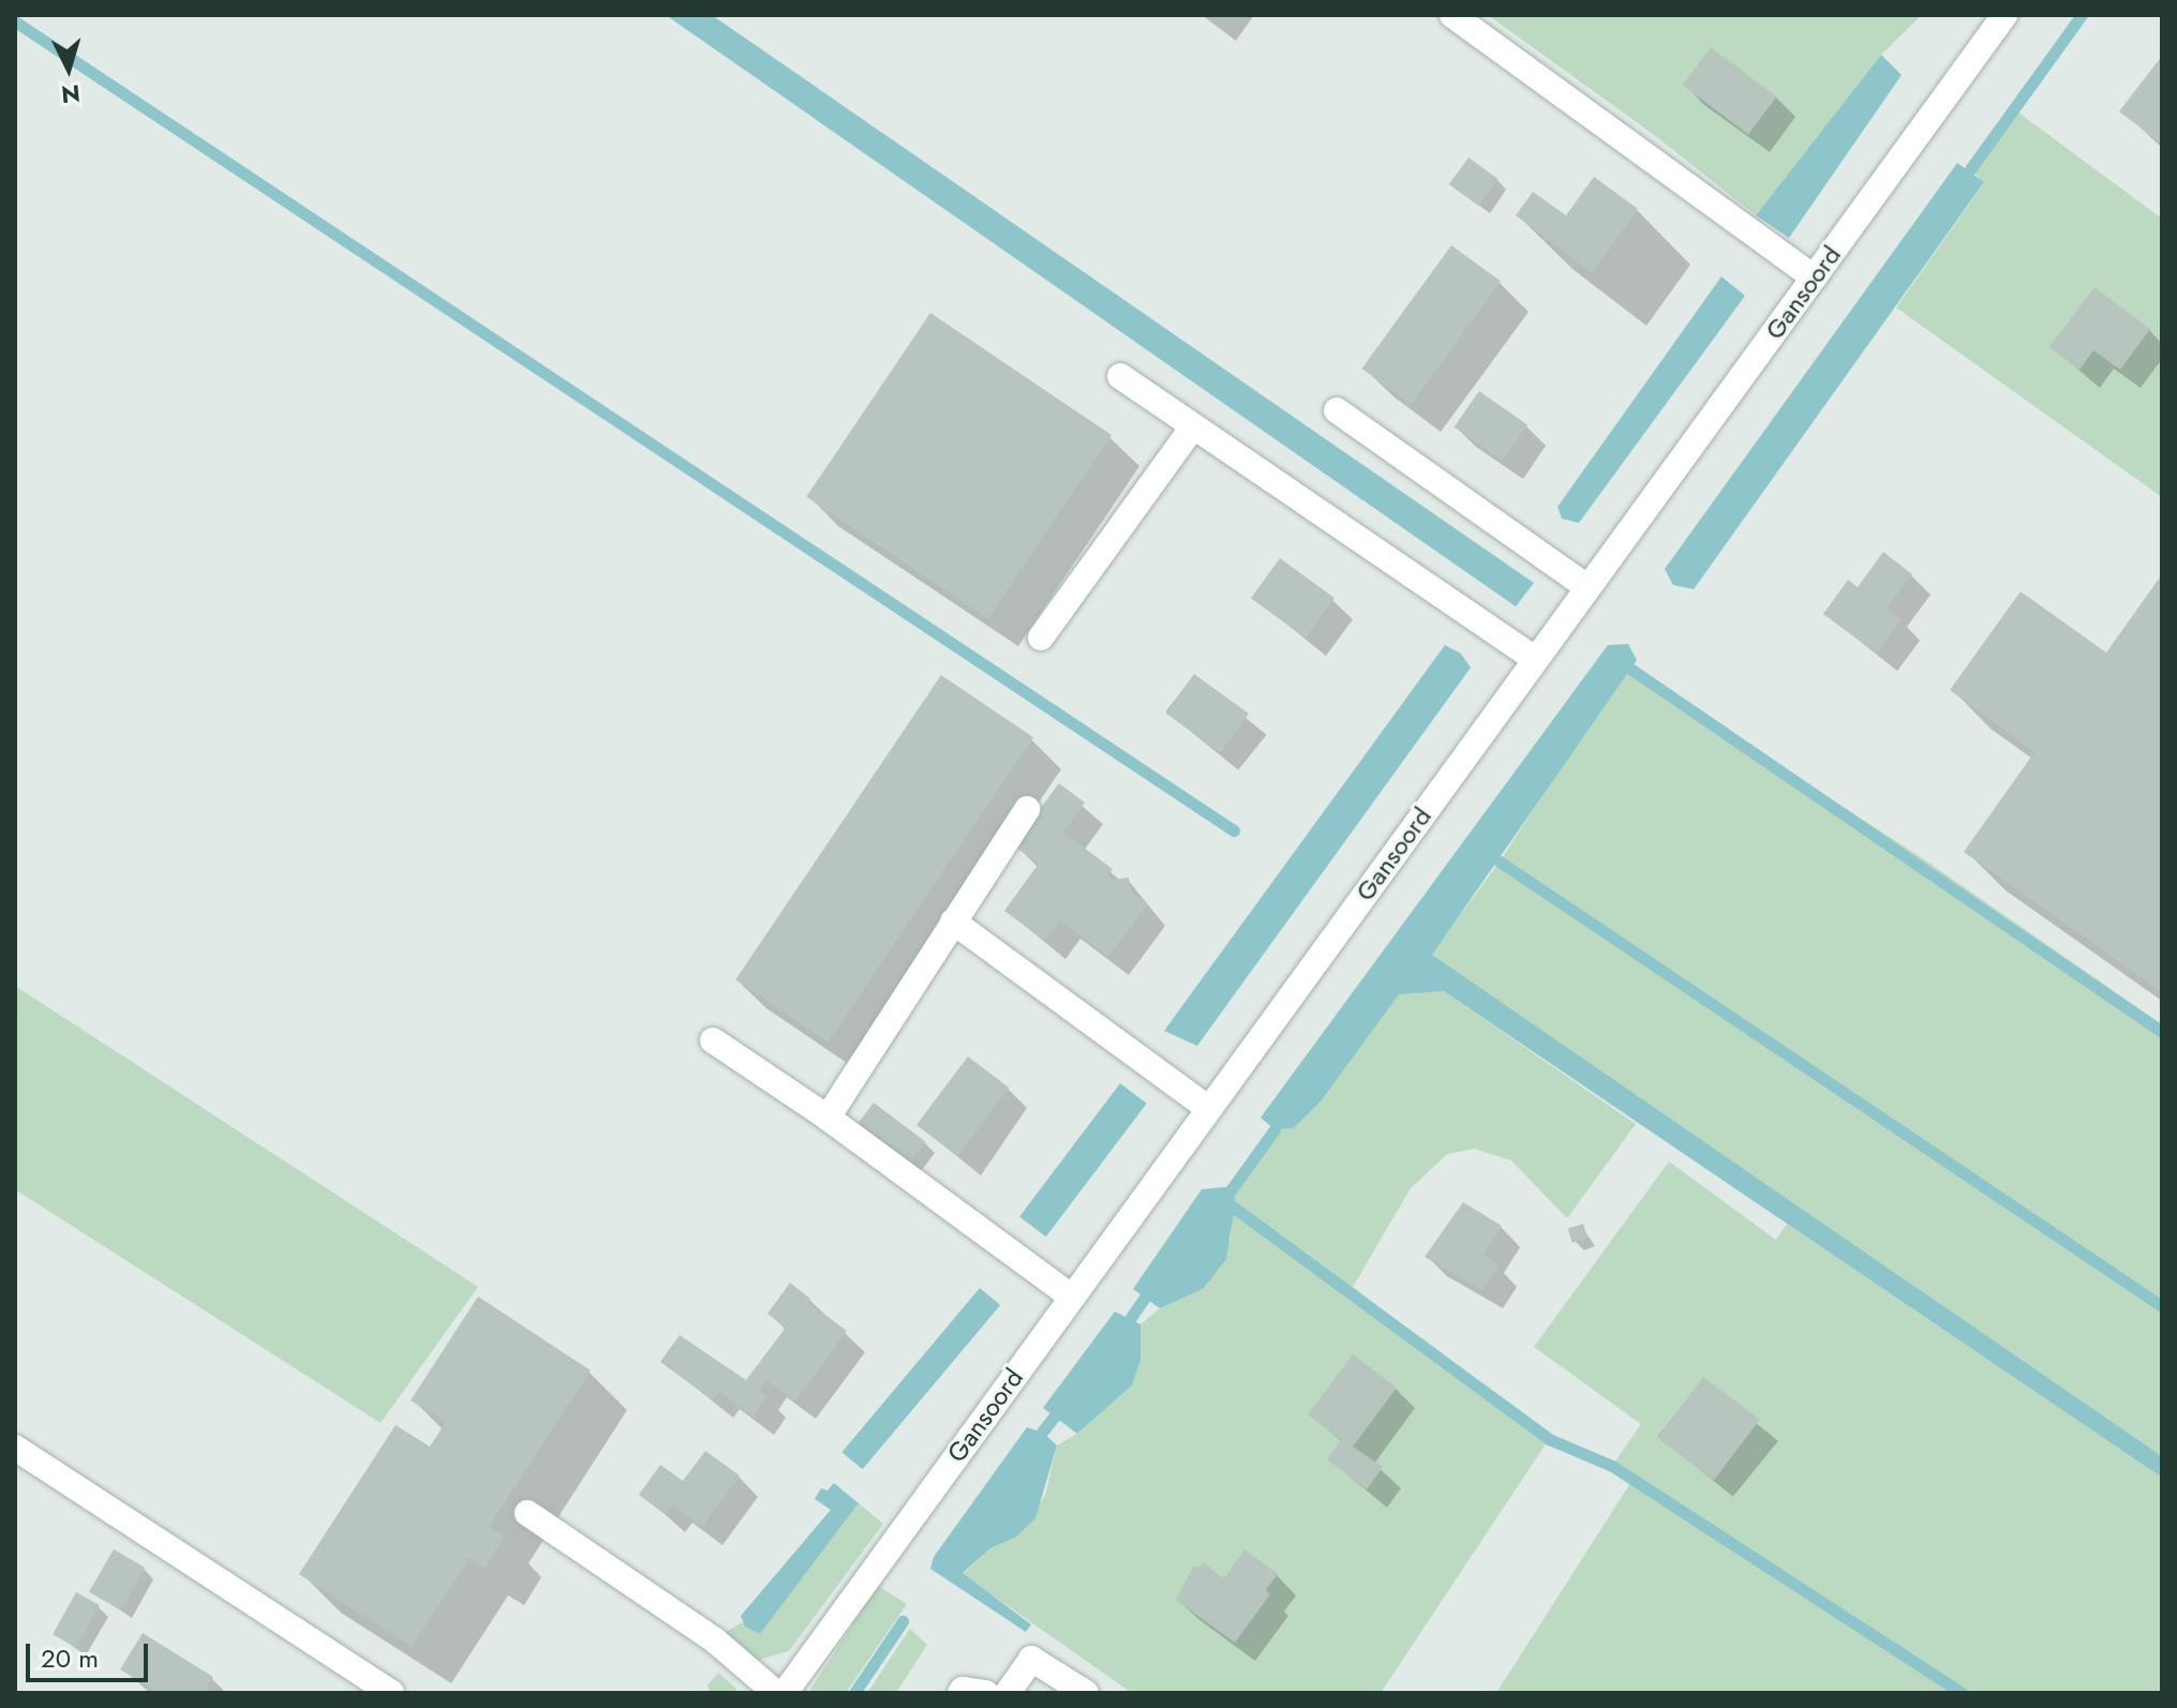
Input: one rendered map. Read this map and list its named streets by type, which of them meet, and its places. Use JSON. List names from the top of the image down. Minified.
{"streets":{"street":["Gansoord"]},"scale_bar":"20 m","north":"bottom"}
